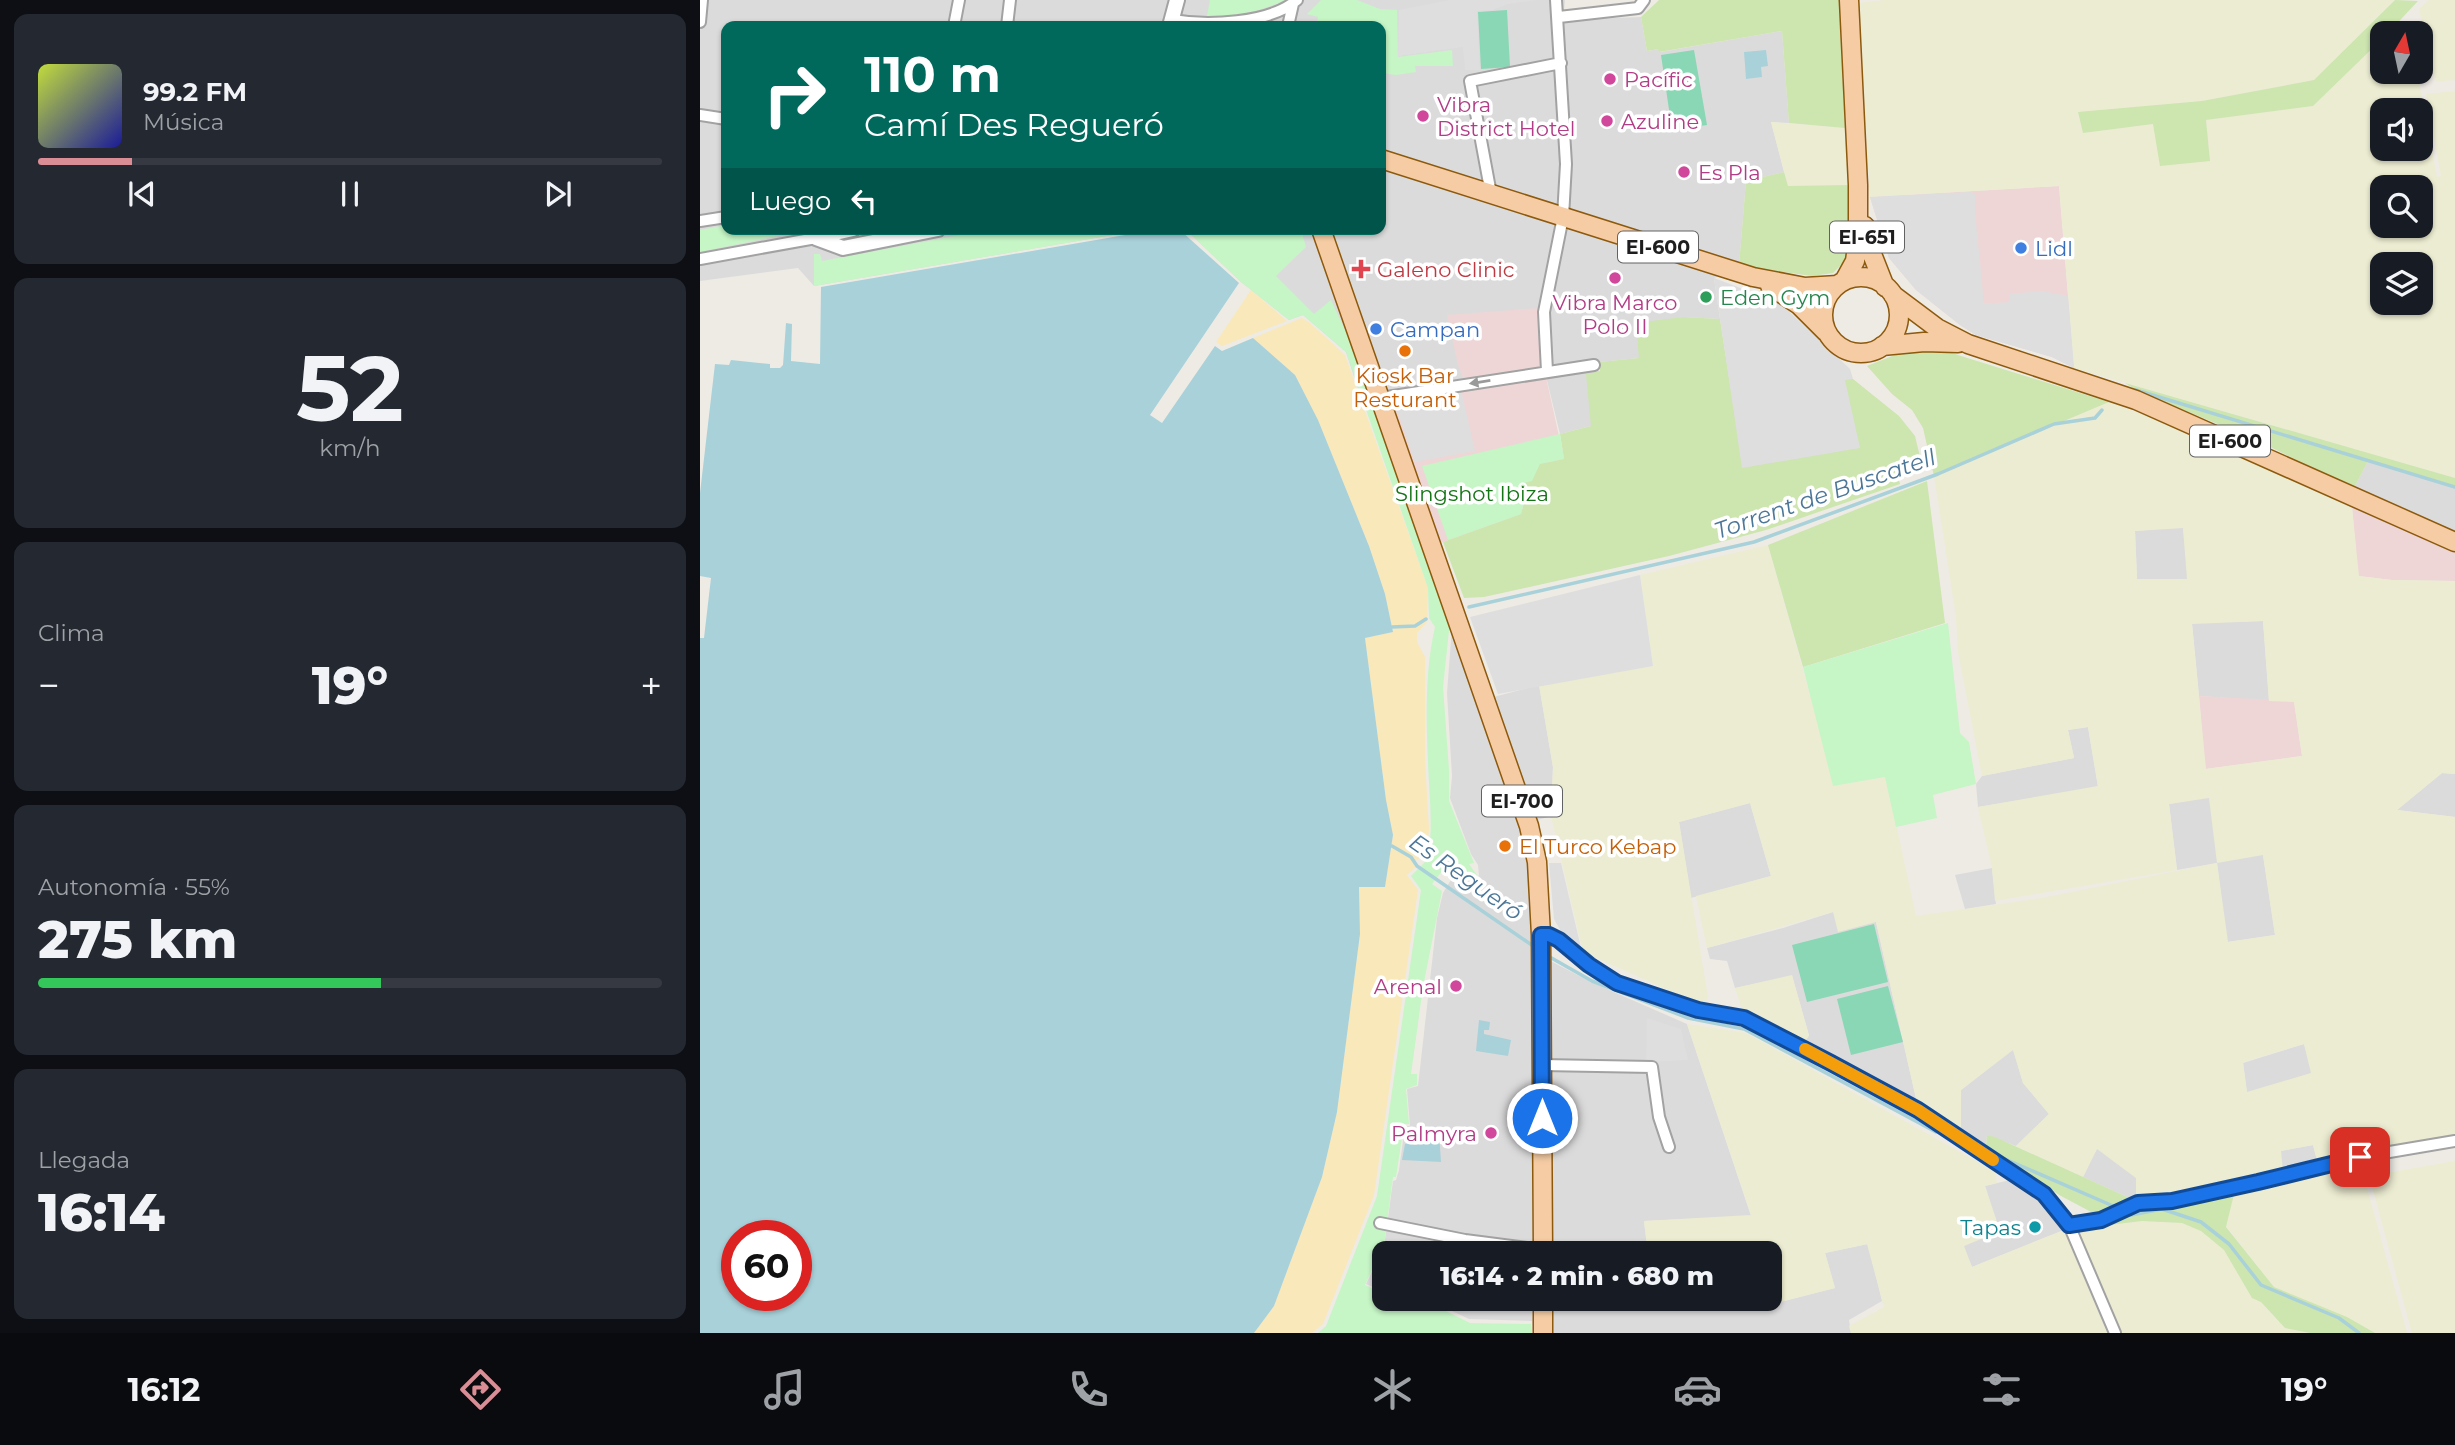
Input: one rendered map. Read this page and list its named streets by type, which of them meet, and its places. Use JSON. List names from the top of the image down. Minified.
{"streets":{"main road":["EI-651","EI-600","EI-700"]},"crossings":[["EI-651","EI-600"]],"water":["Torrent de Buscatell","Es Regueró"],"parks":["Slingshot Ibiza"],"places":{"other":["Pacífic","Vibra District Hotel","Azuline","Es Pla","Lidl","Vibra Marco Polo II","Eden Gym","Campan","Kiosk Bar Resturant","El Turco Kebap","Arenal","Palmyra","Tapas"],"health":["Galeno Clinic"]},"north":"top","page":{"turn":["110 m","Camí Des Regueró"],"song":["99.2 FM","Música"],"then":"Luego","tile":[["52","km/h"],"Clima",["Autonomía · 55%","275 km"],["Llegada","16:14"]],"heat":["−","19°","+"],"limit":"60","trip":"16:14 · 2 min · 680 m","tabs":["16:12","19°"]}}
